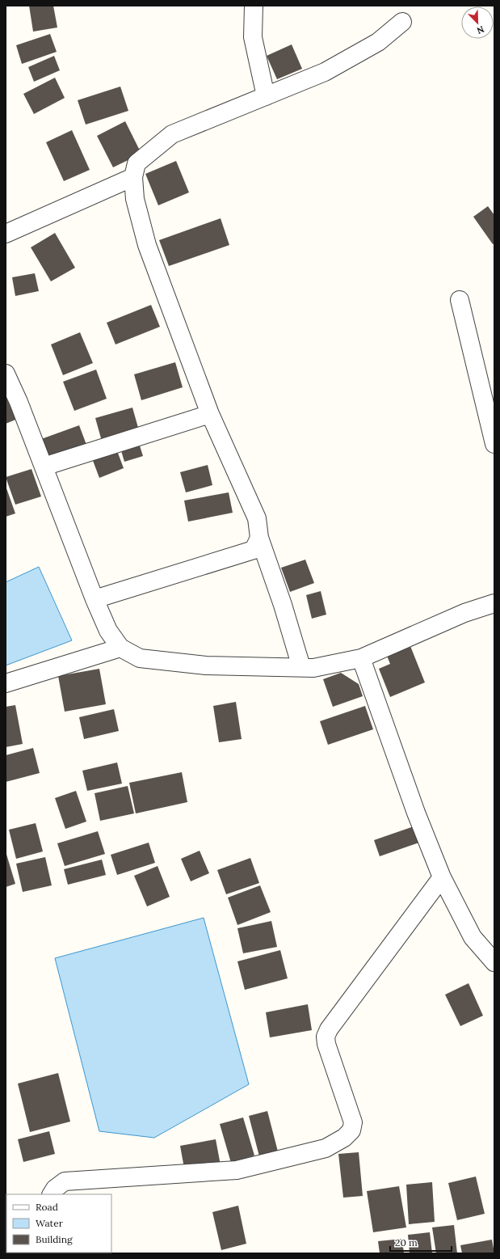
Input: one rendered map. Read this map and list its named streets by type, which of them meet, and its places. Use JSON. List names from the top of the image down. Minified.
{"legend":["Road","Water","Building"],"scale_bar":"20 m","north":"bottom right"}
